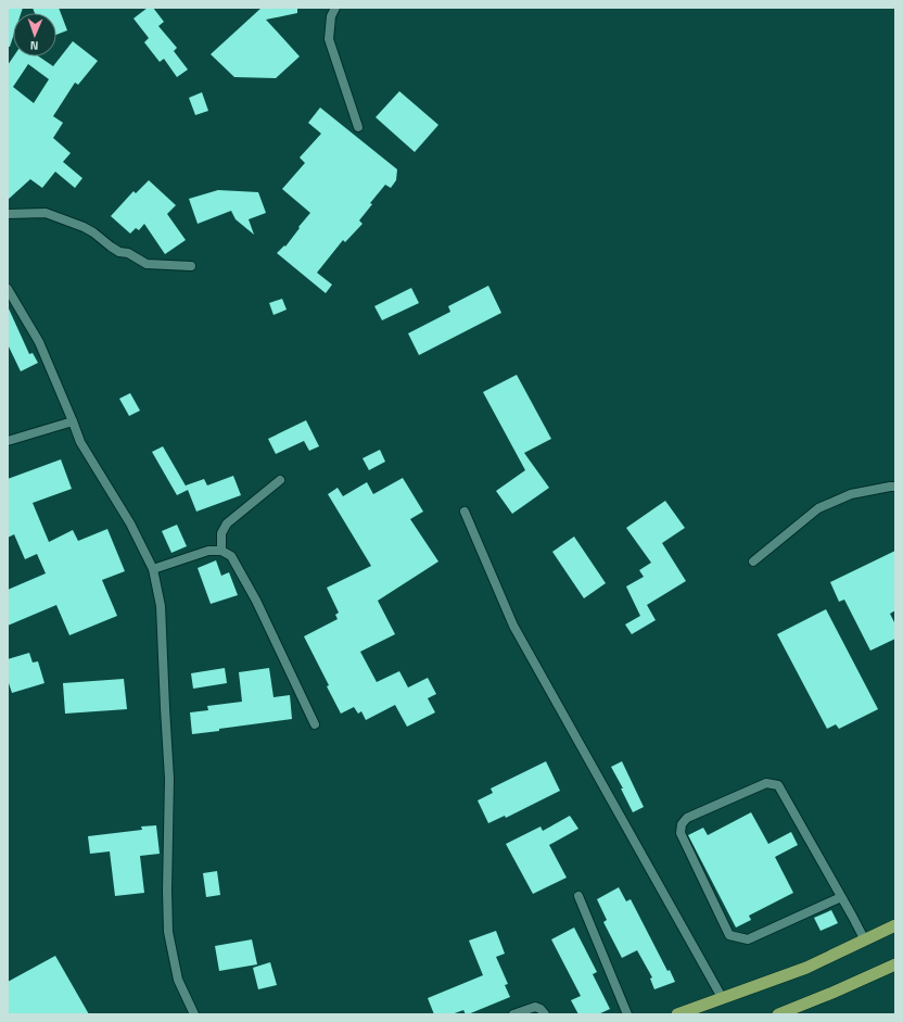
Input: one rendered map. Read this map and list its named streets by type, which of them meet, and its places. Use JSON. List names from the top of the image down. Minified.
{"north":"bottom"}
